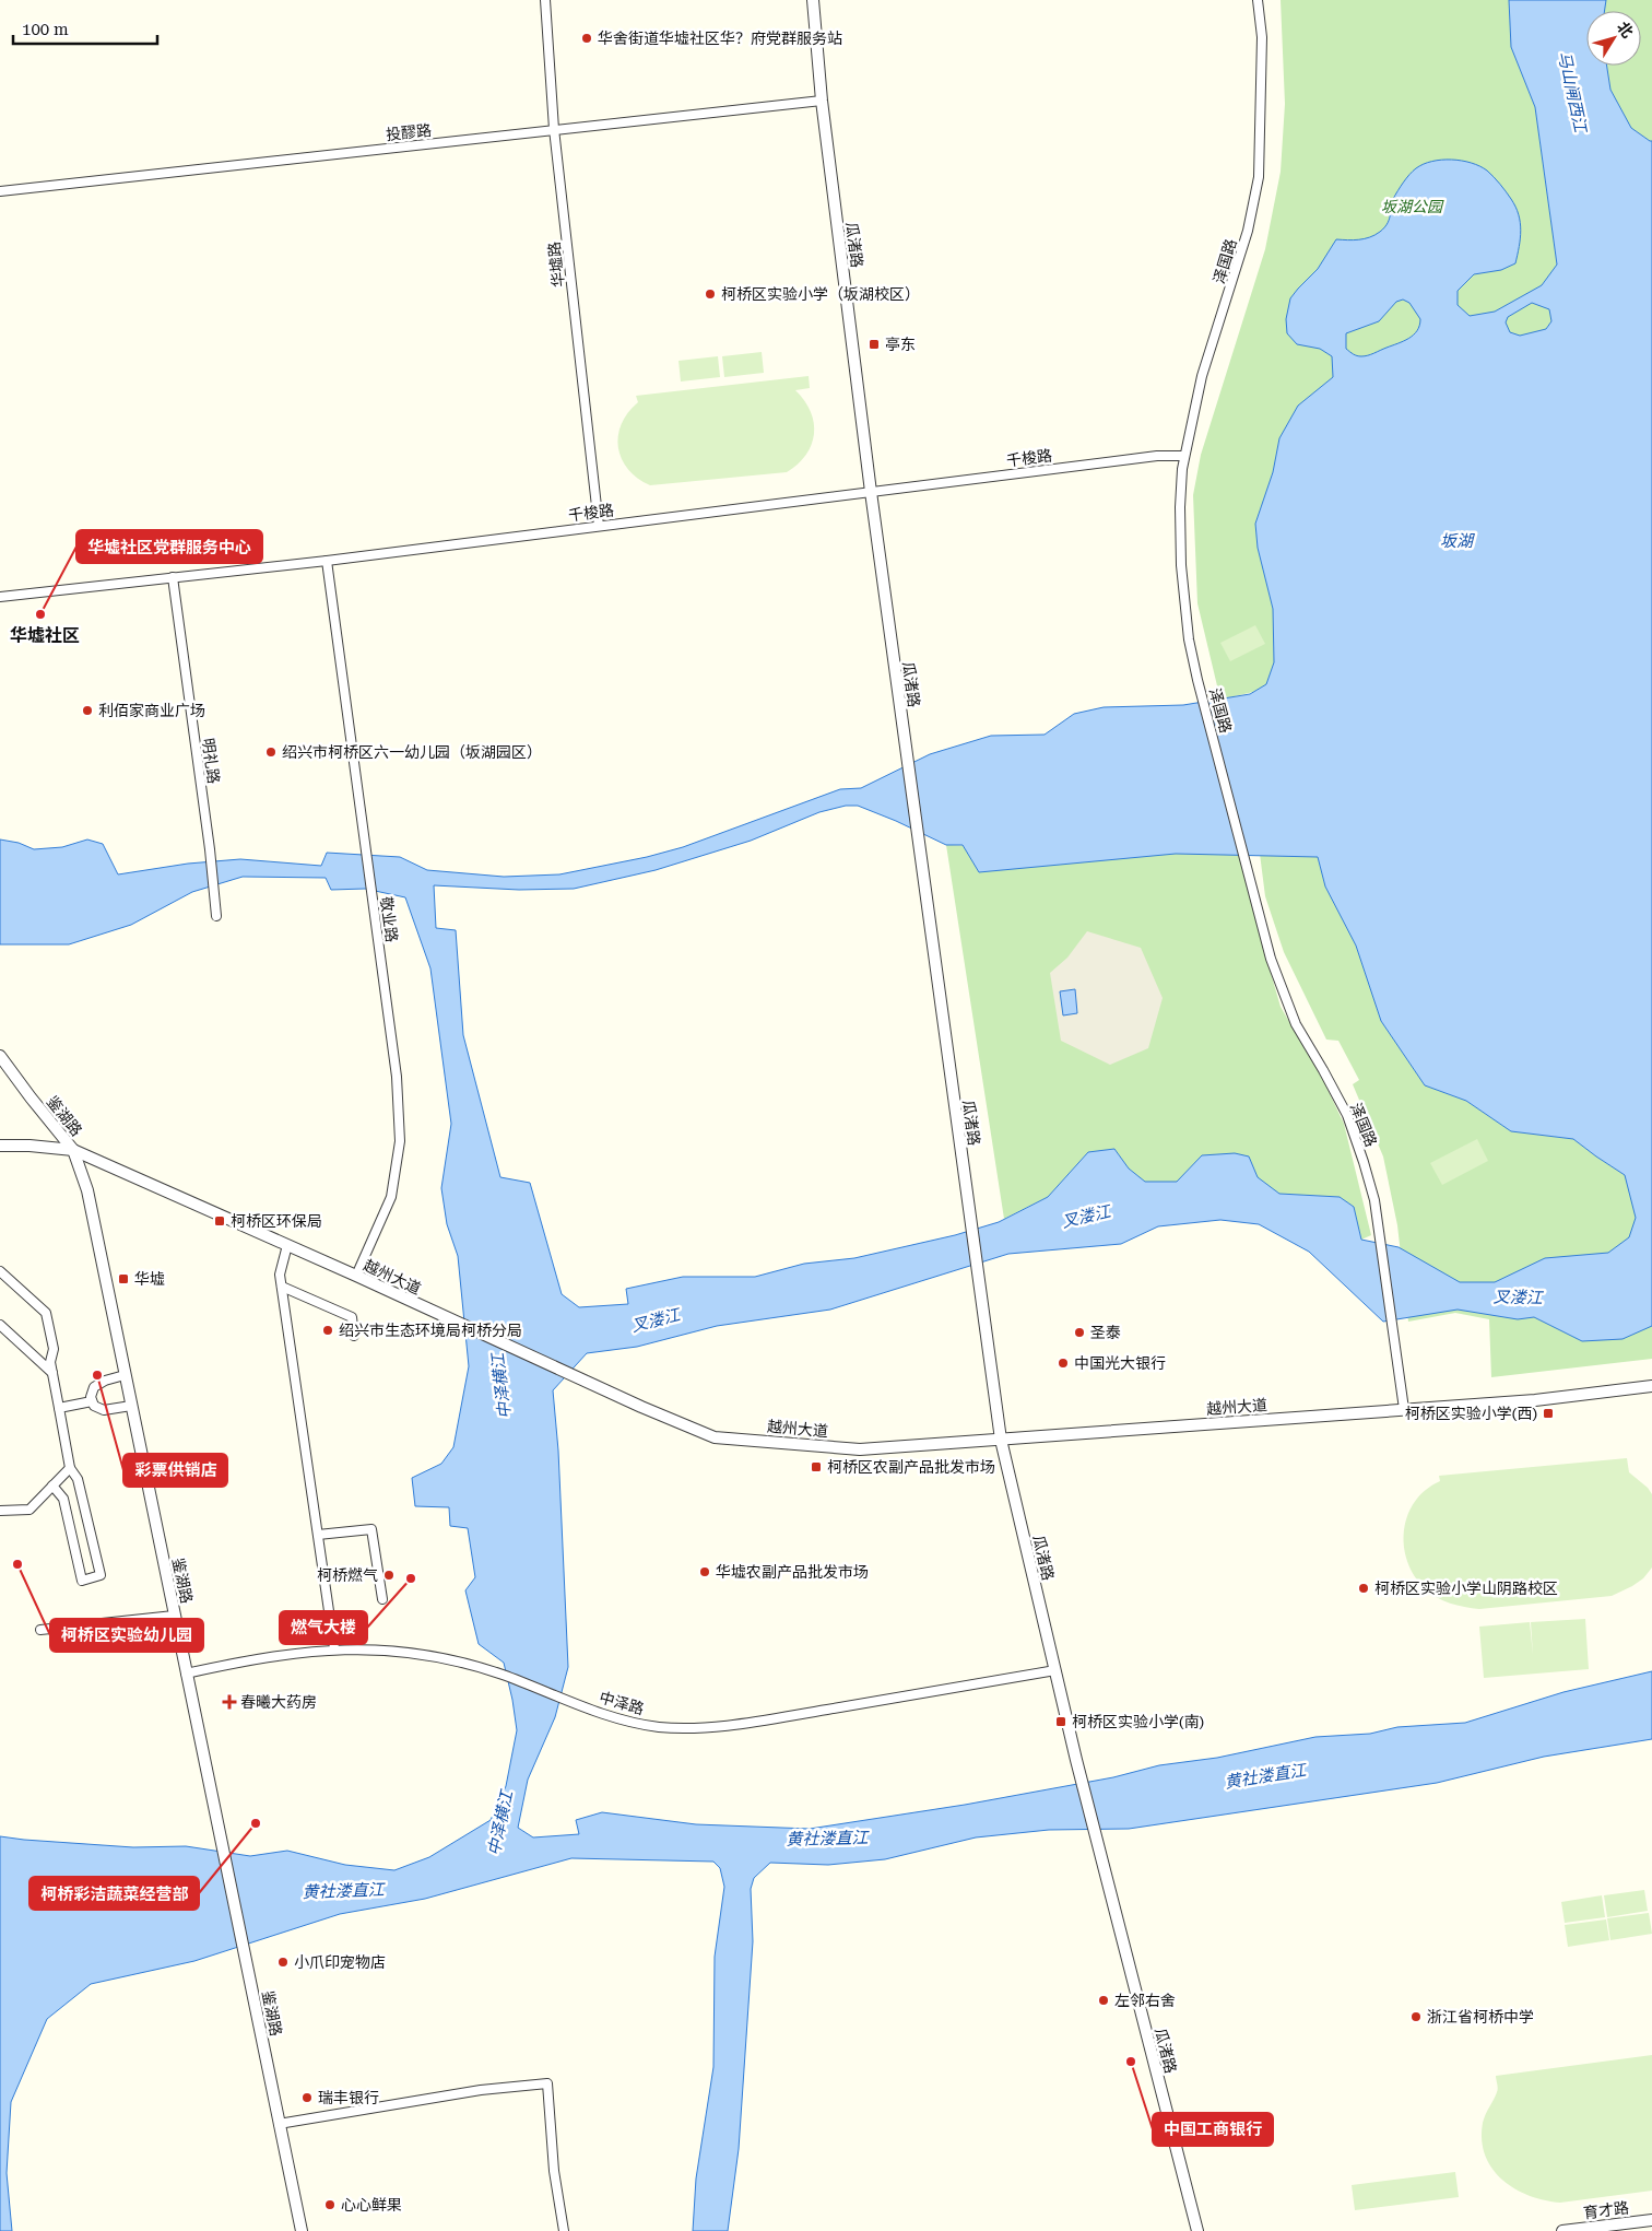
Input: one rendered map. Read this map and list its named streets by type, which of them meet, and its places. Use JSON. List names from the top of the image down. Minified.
{"streets":{"street":["投醪路","瓜渚路","泽国路","华墟路","千梭路","明礼路","敬业路","鉴湖路","越州大道","中泽路","育才路"]},"crossings":[["投醪路","瓜渚路"],["投醪路","华墟路"],["瓜渚路","千梭路"],["瓜渚路","越州大道"],["瓜渚路","中泽路"],["泽国路","千梭路"],["泽国路","越州大道"],["华墟路","千梭路"],["千梭路","明礼路"],["千梭路","敬业路"],["敬业路","越州大道"],["鉴湖路","越州大道"],["鉴湖路","中泽路"]],"districts":["华墟社区"],"water":["马山闸西江","坂湖","叉溇江","中泽横江","黄社溇直江"],"parks":["坂湖公园"],"places":{"other":["华舍街道华墟社区华？府党群服务站","柯桥区实验小学（坂湖校区）","华墟社区党群服务中心","利佰家商业广场","绍兴市柯桥区六一幼儿园（坂湖园区）","绍兴市生态环境局柯桥分局","圣泰","中国光大银行","彩票供销店","柯桥区实验幼儿园","华墟农副产品批发市场","柯桥燃气","燃气大楼","柯桥区实验小学山阴路校区","柯桥彩洁蔬菜经营部","小爪印宠物店","左邻右舍","浙江省柯桥中学","中国工商银行","瑞丰银行","心心鲜果"],"transit":["亭东","柯桥区环保局","华墟","柯桥区实验小学(西)","柯桥区农副产品批发市场","柯桥区实验小学(南)"],"health":["春曦大药房"]},"scale_bar":"100 m","north":"top right"}
